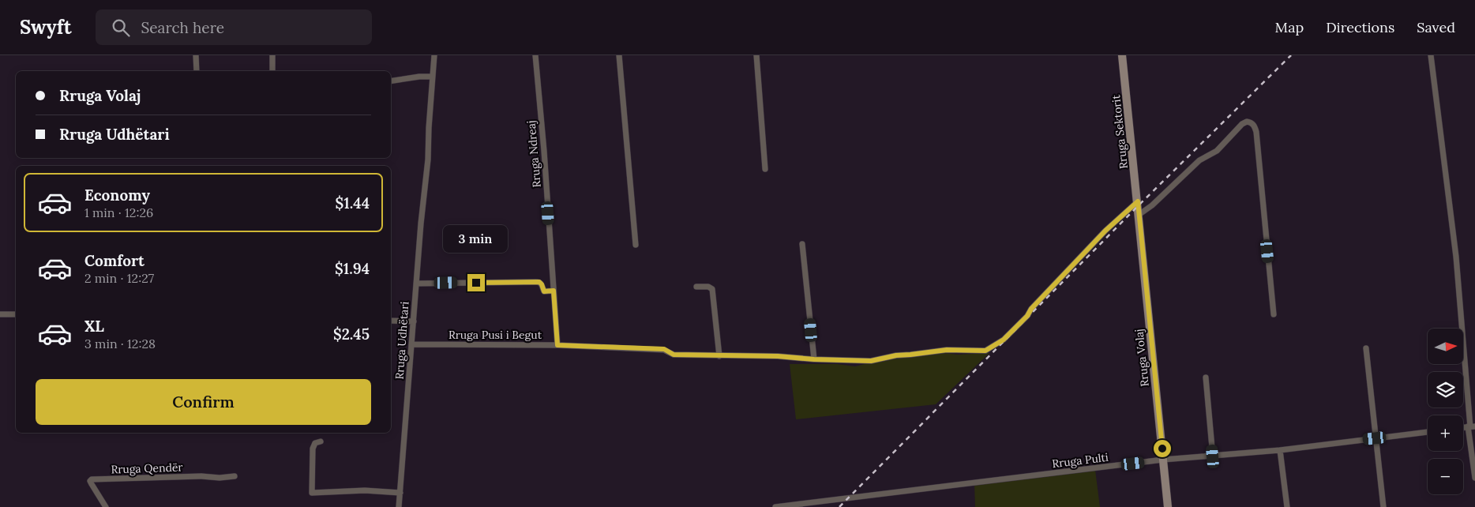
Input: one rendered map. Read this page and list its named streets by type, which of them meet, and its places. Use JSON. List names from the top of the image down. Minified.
{"streets":{"street":["Rruga Sektorit","Rruga Ndreaj","Rruga Pusi i Begut","Rruga Udhëtari","Rruga Volaj","Rruga Pulti","Rruga Qendër"]},"crossings":[["Rruga Sektorit","Rruga Pusi i Begut"],["Rruga Sektorit","Rruga Volaj"],["Rruga Ndreaj","Rruga Pusi i Begut"],["Rruga Pusi i Begut","Rruga Udhëtari"],["Rruga Pusi i Begut","Rruga Volaj"],["Rruga Volaj","Rruga Pulti"]],"north":"right","page":{"header":"Swyft","search":"Search here","nav":["Map","Directions","Saved"],"banner":["Rruga Volaj","Rruga Udhëtari"],"list":[{"name":"Economy","note":"1 min · 12:26","value":"$1.44"},{"name":"Comfort","note":"2 min · 12:27","value":"$1.94"},{"name":"XL","note":"3 min · 12:28","value":"$2.45"}],"bubble":"3 min","map_buttons":["+","−"],"buttons":"Confirm"}}
